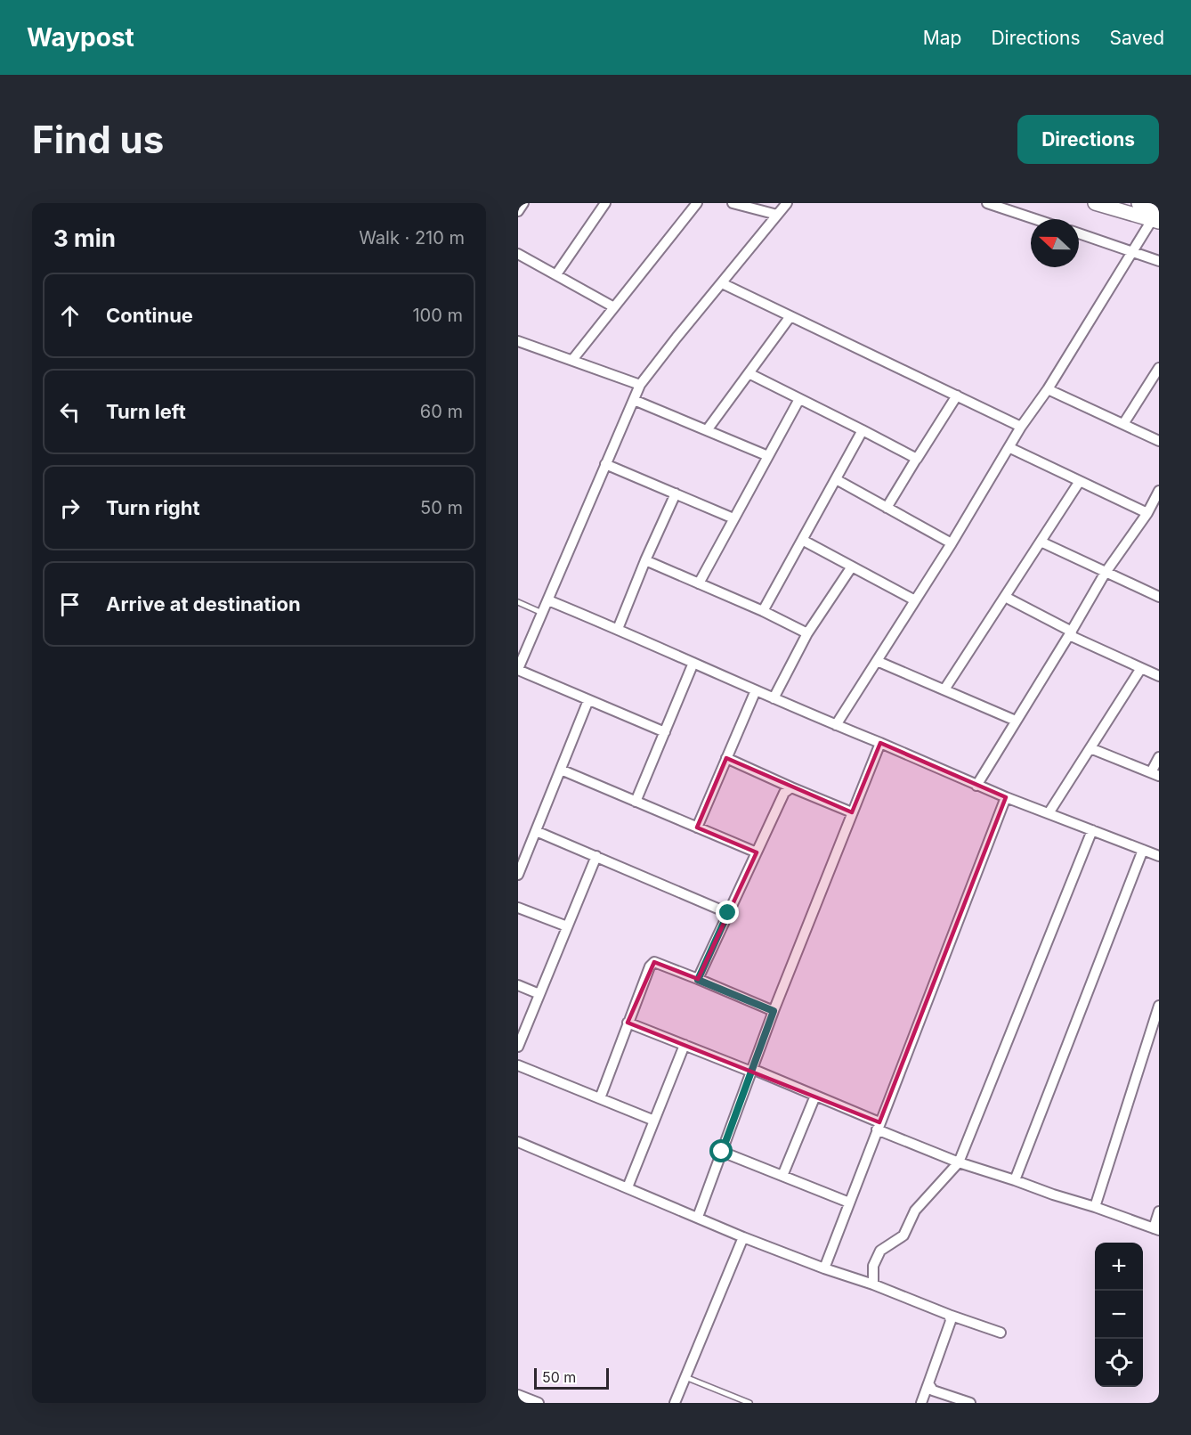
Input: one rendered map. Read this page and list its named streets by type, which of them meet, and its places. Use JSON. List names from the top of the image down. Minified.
{"scale_bar":"50 m","north":"left","page":{"header":"Waypost","nav":["Map","Directions","Saved"],"buttons":"Directions","title":"Find us","heading":["3 min","Walk · 210 m"],"list":[["Continue","100 m"],["Turn left","60 m"],["Turn right","50 m"],"Arrive at destination"],"map_buttons":["+","−"],"scale":"50 m"}}
